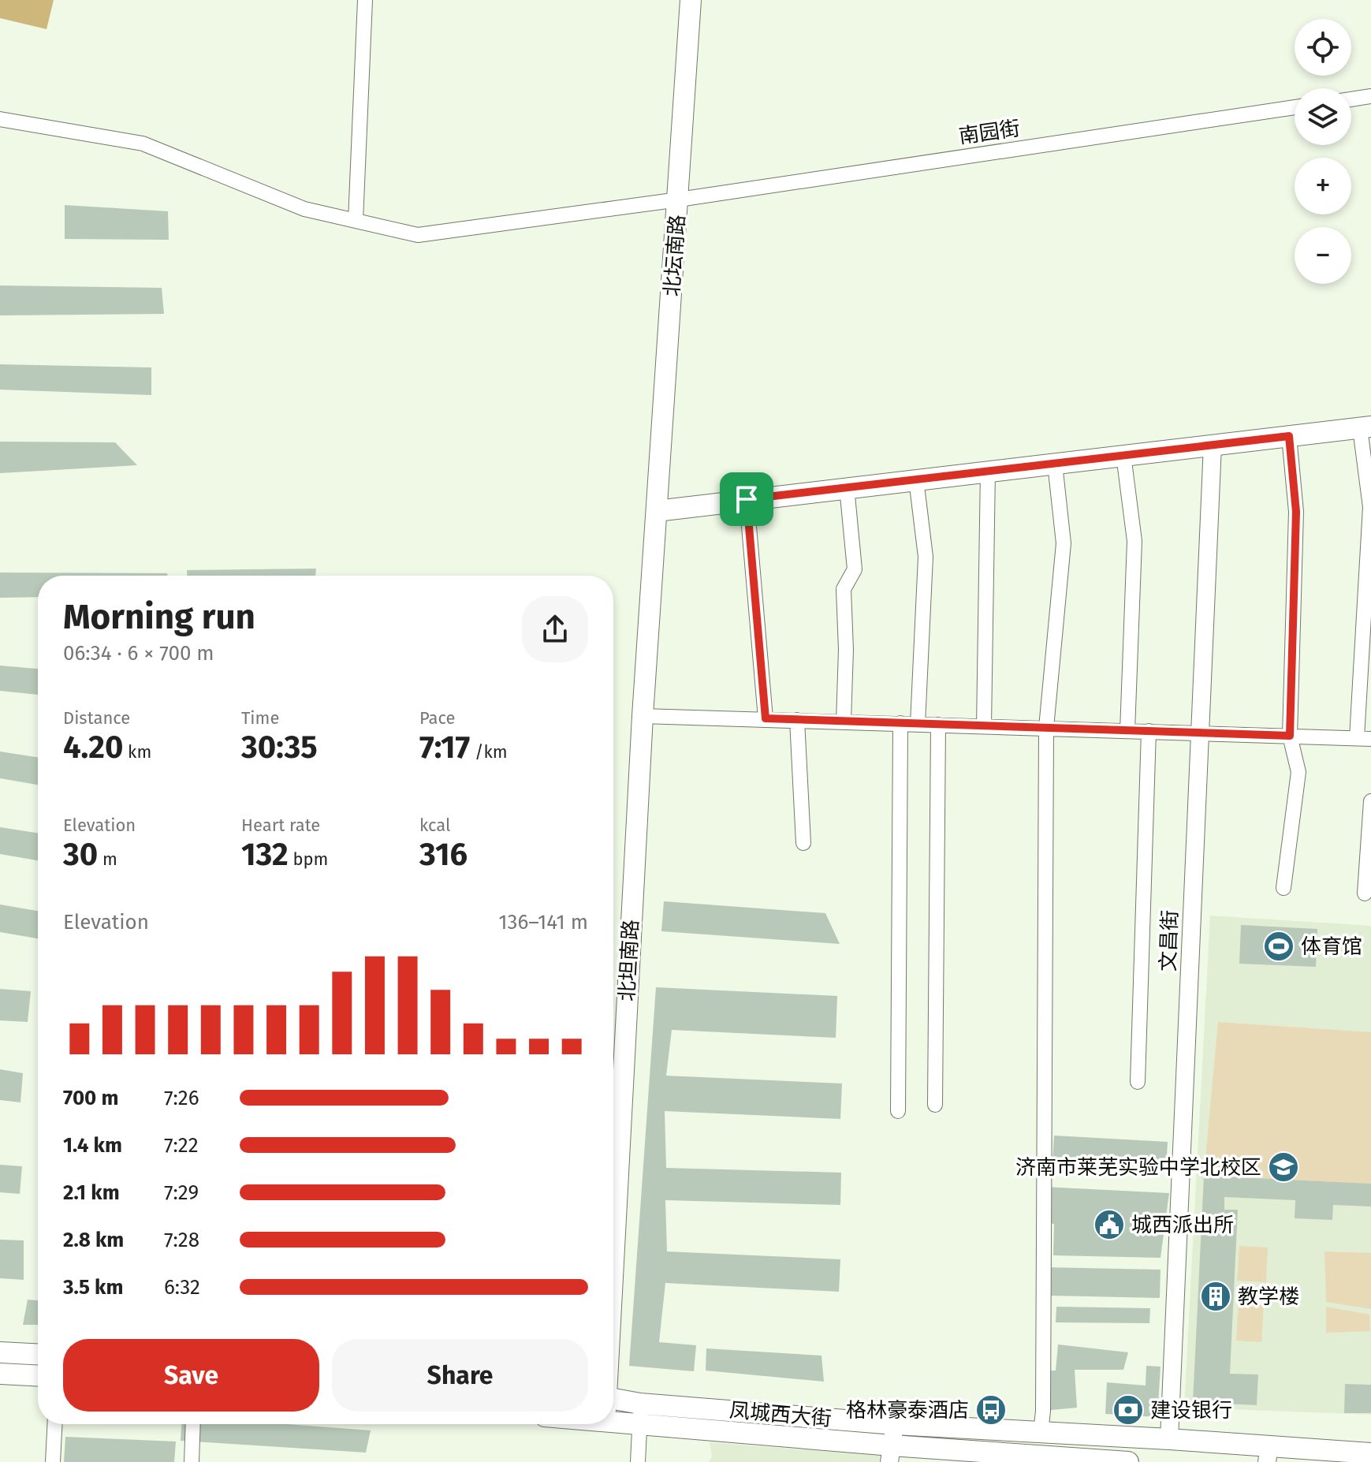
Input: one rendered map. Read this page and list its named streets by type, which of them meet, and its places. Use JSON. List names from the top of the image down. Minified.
{"streets":{"main road":["北坛南路","北坦南路","凤城西大街"],"street":["南园街","文昌街"]},"crossings":[["南园街","北坛南路"],["北坛南路","北坦南路"],["文昌街","凤城西大街"]],"places":{"sports":["体育馆"],"school or university":["济南市莱芜实验中学北校区"],"public building":["城西派出所"],"building":["教学楼"],"bus stop":["格林豪泰酒店"],"bank":["建设银行"]},"page":{"map_buttons":["+","−"],"heading":["Morning run","06:34 · 6 × 700 m"],"stats":[["Distance","4.20 km"],["Time","30:35"],["Pace","7:17 /km"],["Elevation","30 m"],["Heart rate","132 bpm"],["kcal","316"]],"chart":["Elevation","136–141 m"],"list":[{"name":"700 m","note":"7:26"},{"name":"1.4 km","note":"7:22"},{"name":"2.1 km","note":"7:29"},{"name":"2.8 km","note":"7:28"},{"name":"3.5 km","note":"6:32"}],"buttons":["Save","Share"]}}
